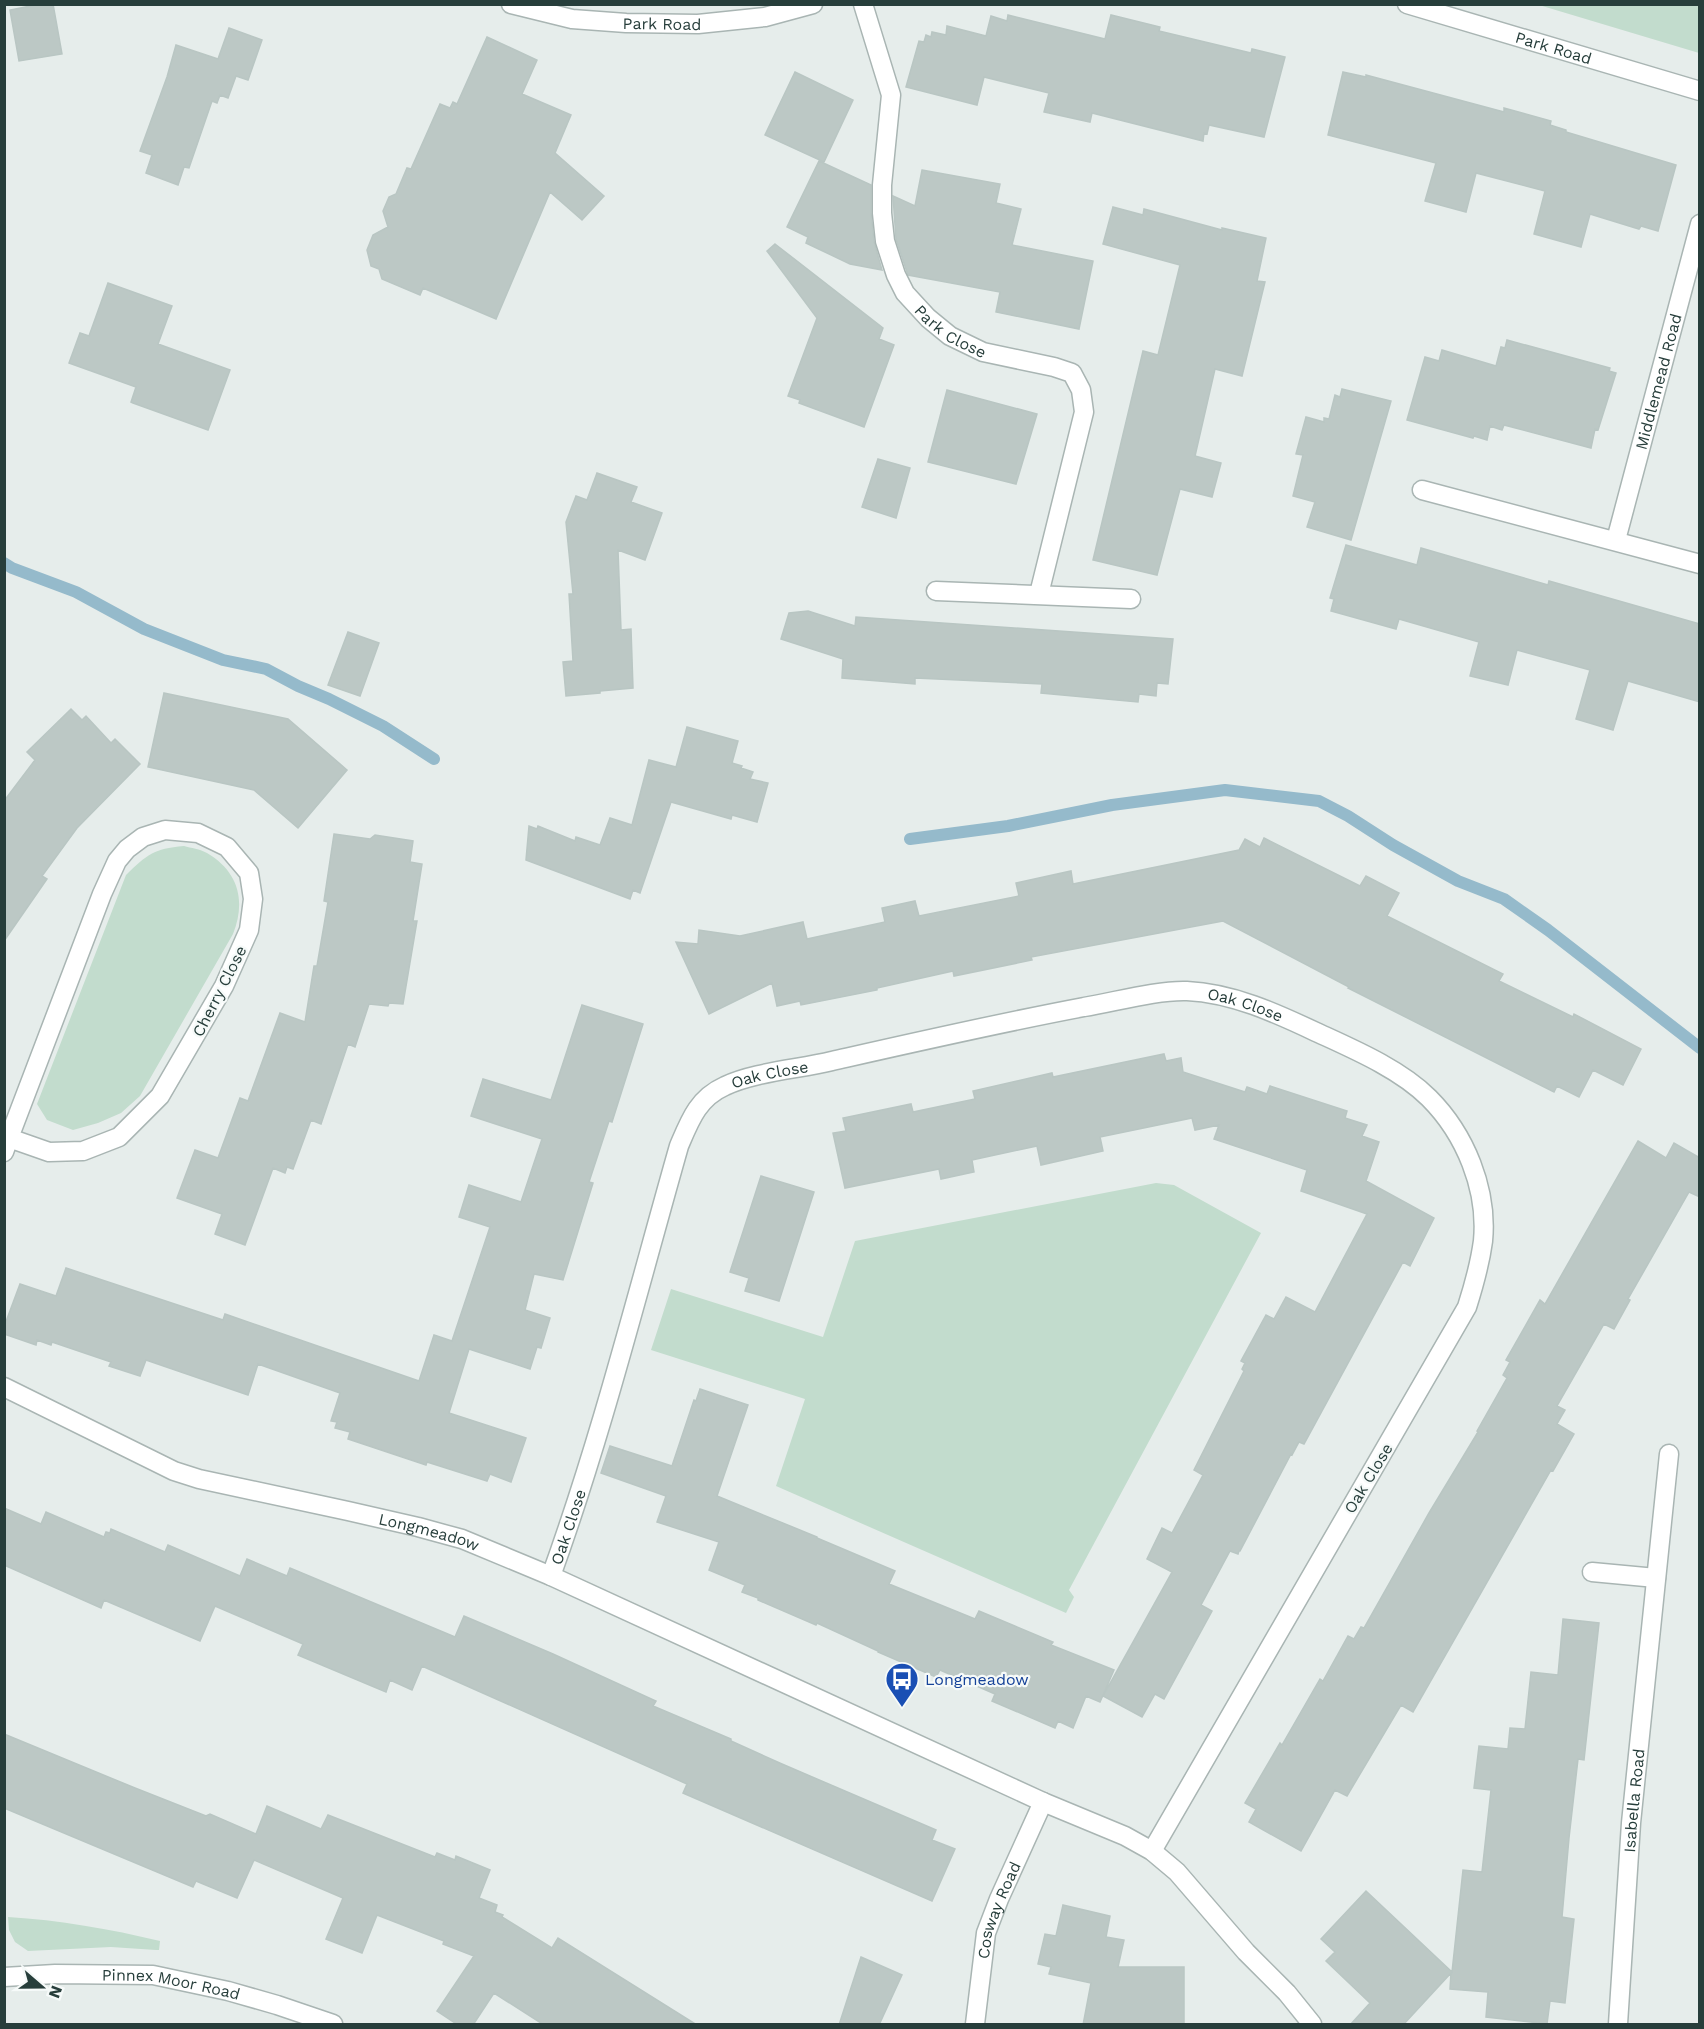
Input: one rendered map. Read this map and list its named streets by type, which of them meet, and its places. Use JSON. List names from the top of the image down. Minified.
{"streets":{"street":["Park Road","Park Close","Middlemead Road","Cherry Close","Oak Close","Longmeadow","Isabella Road","Cosway Road","Pinnex Moor Road"]},"crossings":[["Oak Close","Longmeadow"],["Longmeadow","Cosway Road"]],"places":{"bus stop":["Longmeadow"]},"north":"right"}
